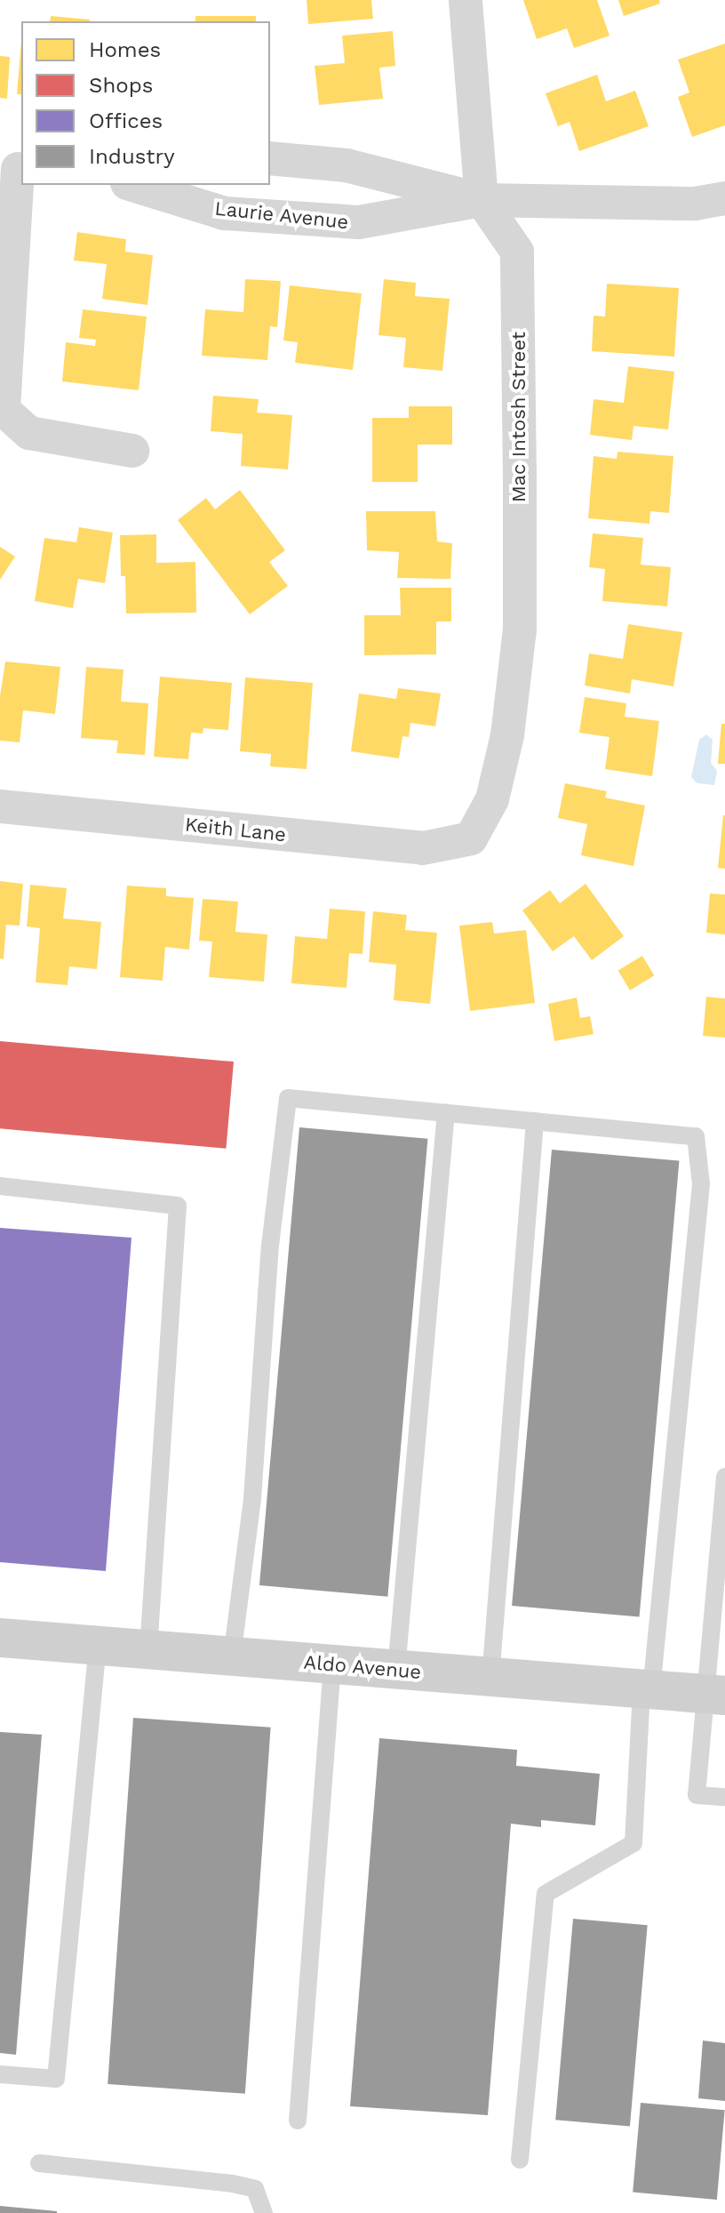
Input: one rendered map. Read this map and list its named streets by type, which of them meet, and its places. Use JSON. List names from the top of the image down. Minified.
{"streets":{"street":["Laurie Avenue","Mac Intosh Street","Keith Lane","Aldo Avenue"]},"crossings":[["Laurie Avenue","Mac Intosh Street"],["Mac Intosh Street","Keith Lane"]],"legend":["Homes","Shops","Offices","Industry"]}
